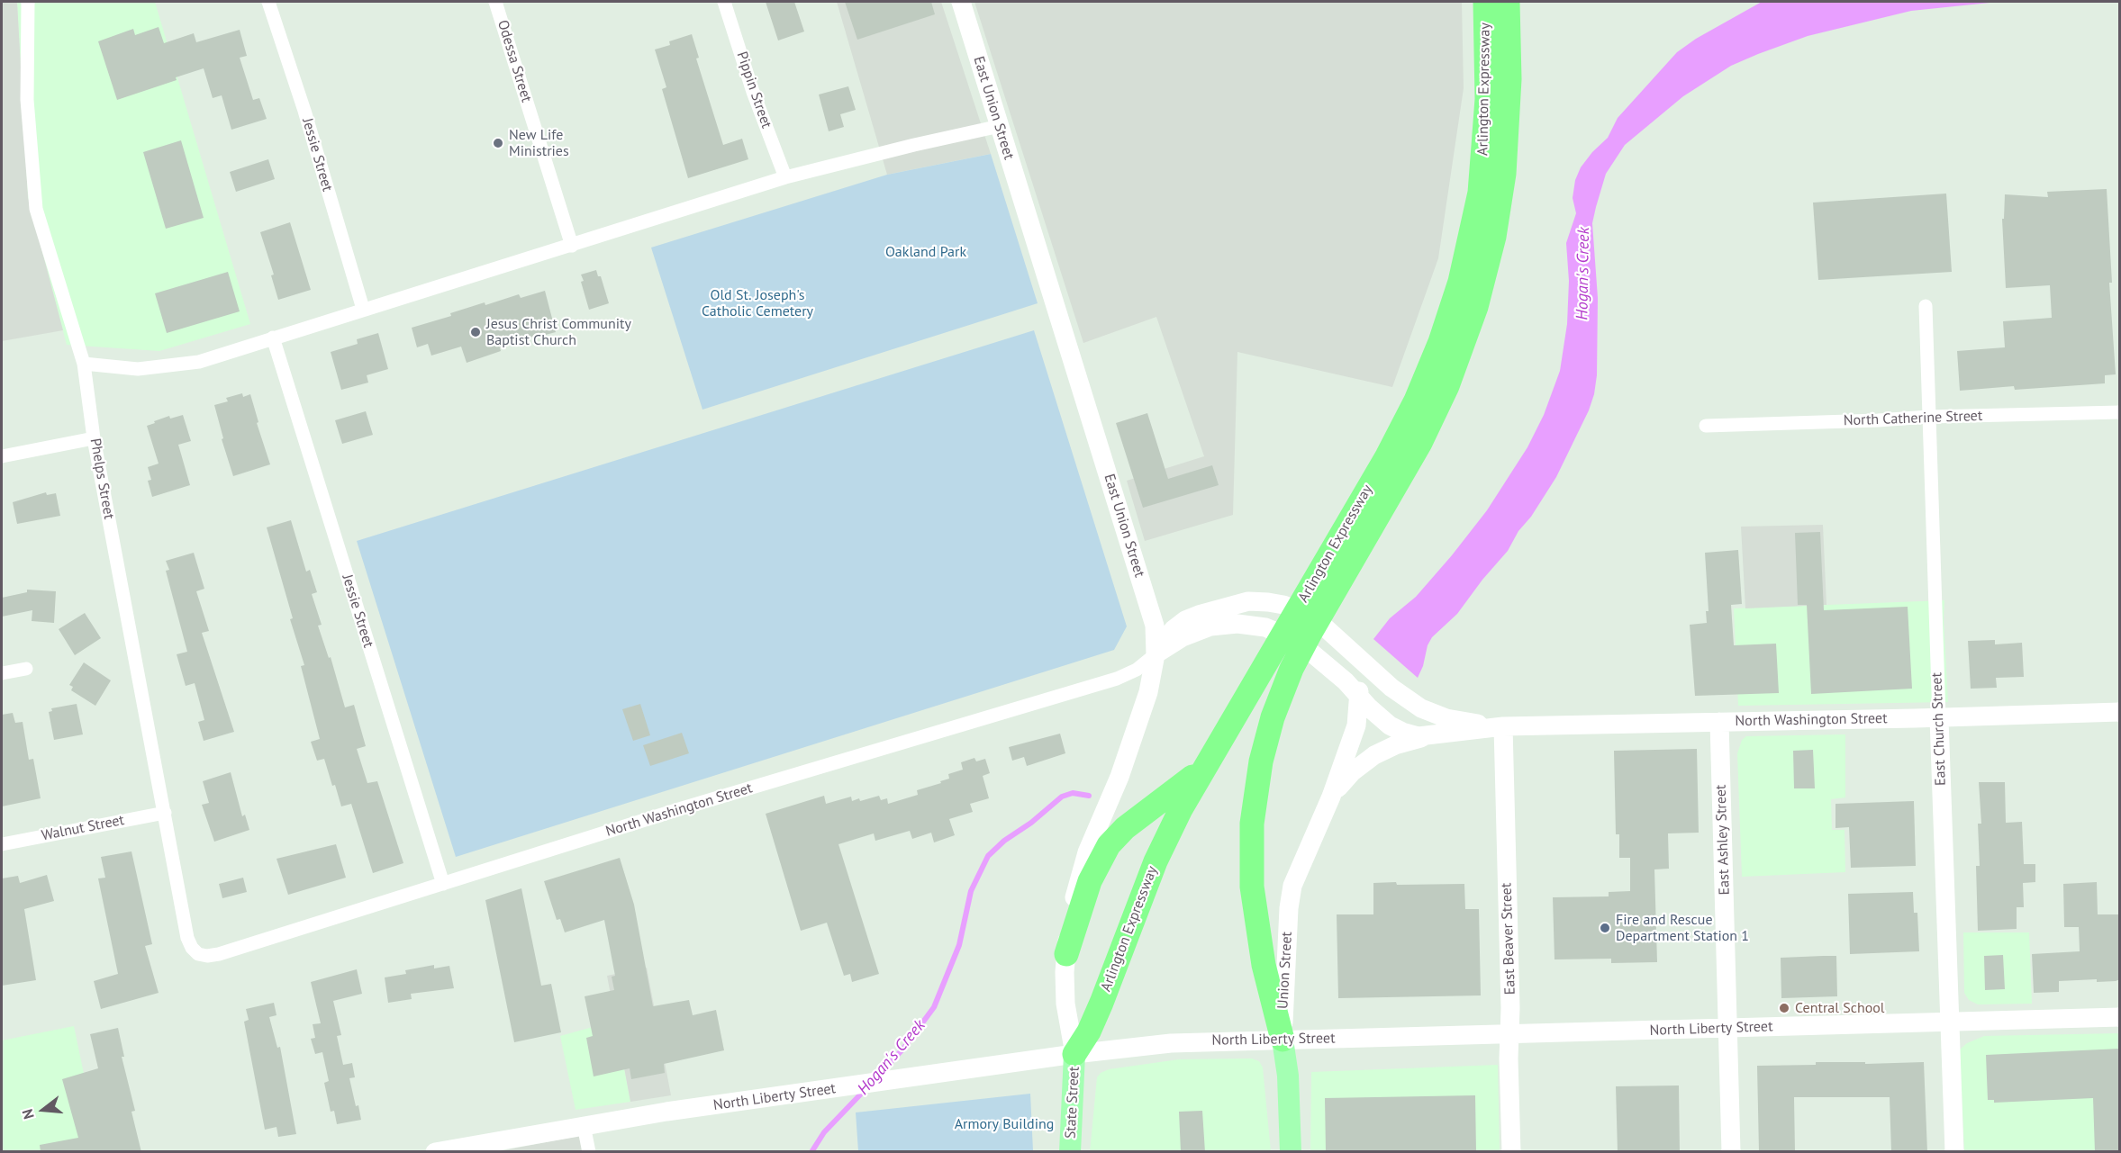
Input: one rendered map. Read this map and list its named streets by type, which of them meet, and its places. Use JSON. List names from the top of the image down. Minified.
{"streets":{"highway":["Arlington Expressway"],"main road":["Union Street","State Street"],"street":["Odessa Street","Pippin Street","East Union Street","Jessie Street","North Catherine Street","Phelps Street","North Washington Street","East Church Street","Walnut Street","East Ashley Street","East Beaver Street","North Liberty Street"]},"crossings":[["Arlington Expressway","East Union Street"],["Arlington Expressway","Union Street"],["Arlington Expressway","North Liberty Street"],["Arlington Expressway","State Street"],["East Union Street","North Washington Street"],["East Union Street","North Liberty Street"],["East Union Street","State Street"],["Jessie Street","North Washington Street"],["North Catherine Street","East Church Street"],["Phelps Street","North Washington Street"],["Phelps Street","Walnut Street"],["North Washington Street","East Church Street"],["North Washington Street","East Ashley Street"],["North Washington Street","East Beaver Street"],["North Washington Street","Union Street"],["East Church Street","North Liberty Street"],["East Ashley Street","North Liberty Street"],["East Beaver Street","North Liberty Street"],["Union Street","North Liberty Street"],["North Liberty Street","State Street"]],"water":["Hogan's Creek"],"parks":["Oakland Park","Old St. Joseph's Catholic Cemetery","Armory Building"],"places":["New Life Ministries","Jesus Christ Community Baptist Church","Fire and Rescue Department Station 1","Central School"],"north":"left"}
